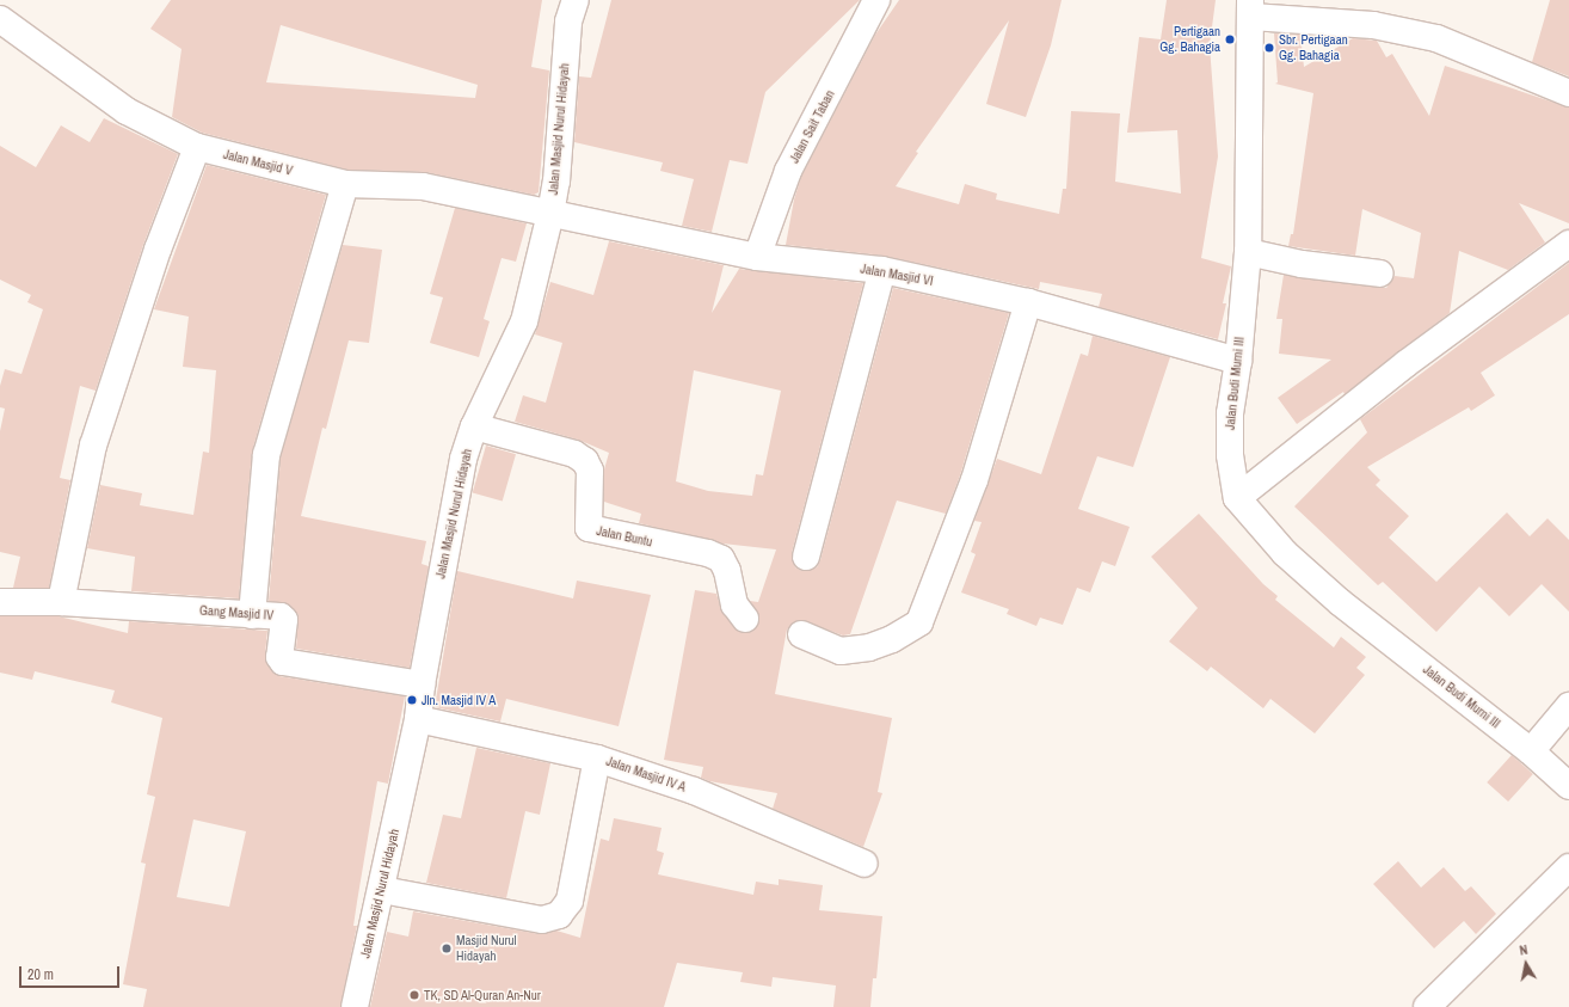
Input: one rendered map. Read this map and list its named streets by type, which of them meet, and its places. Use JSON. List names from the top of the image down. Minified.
{"streets":{"street":["Jalan Sait Taban","Jalan Masjid Nurul Hidayah","Jalan Masjid V","Jalan Masjid VI","Jalan Budi Murni III","Jalan Buntu","Gang Masjid IV","Jalan Masjid IV A"]},"crossings":[["Jalan Sait Taban","Jalan Masjid VI"],["Jalan Masjid Nurul Hidayah","Jalan Masjid V"],["Jalan Masjid Nurul Hidayah","Jalan Masjid VI"],["Jalan Masjid Nurul Hidayah","Jalan Buntu"],["Jalan Masjid Nurul Hidayah","Gang Masjid IV"],["Jalan Masjid Nurul Hidayah","Jalan Masjid IV A"],["Jalan Masjid V","Jalan Masjid VI"],["Jalan Masjid VI","Jalan Budi Murni III"]],"places":["Pertigaan Gg. Bahagia","Sbr. Pertigaan Gg. Bahagia","Jln. Masjid IV A","Masjid Nurul Hidayah","TK, SD Al-Quran An-Nur"],"scale_bar":"20 m","north":"top"}
